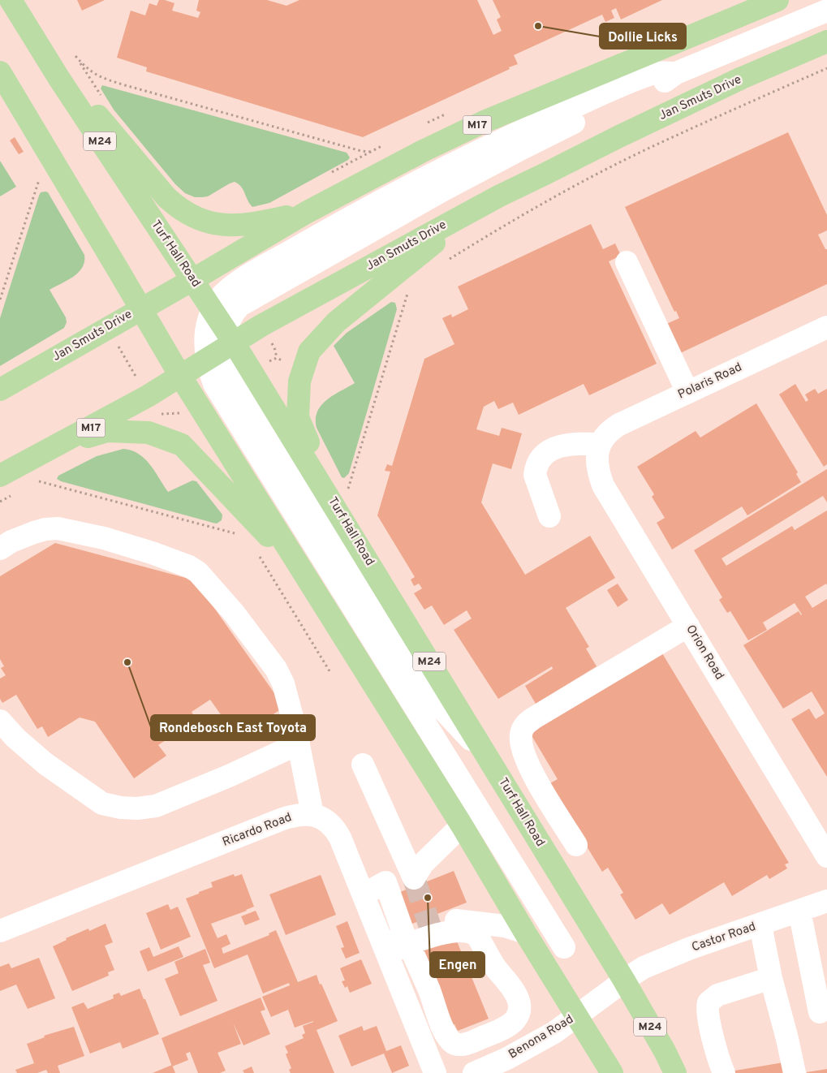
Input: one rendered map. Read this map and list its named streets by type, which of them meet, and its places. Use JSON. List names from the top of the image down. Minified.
{"streets":{"main road":["Jan Smuts Drive","M17","M24","Turf Hall Road"],"street":["Polaris Road","Orion Road","Ricardo Road","Castor Road","Benona Road"]},"crossings":[["Jan Smuts Drive","Turf Hall Road"],["Turf Hall Road","Castor Road"],["Turf Hall Road","Benona Road"],["Polaris Road","Orion Road"],["Castor Road","Benona Road"]],"places":["Dollie Licks","Rondebosch East Toyota","Engen"]}
